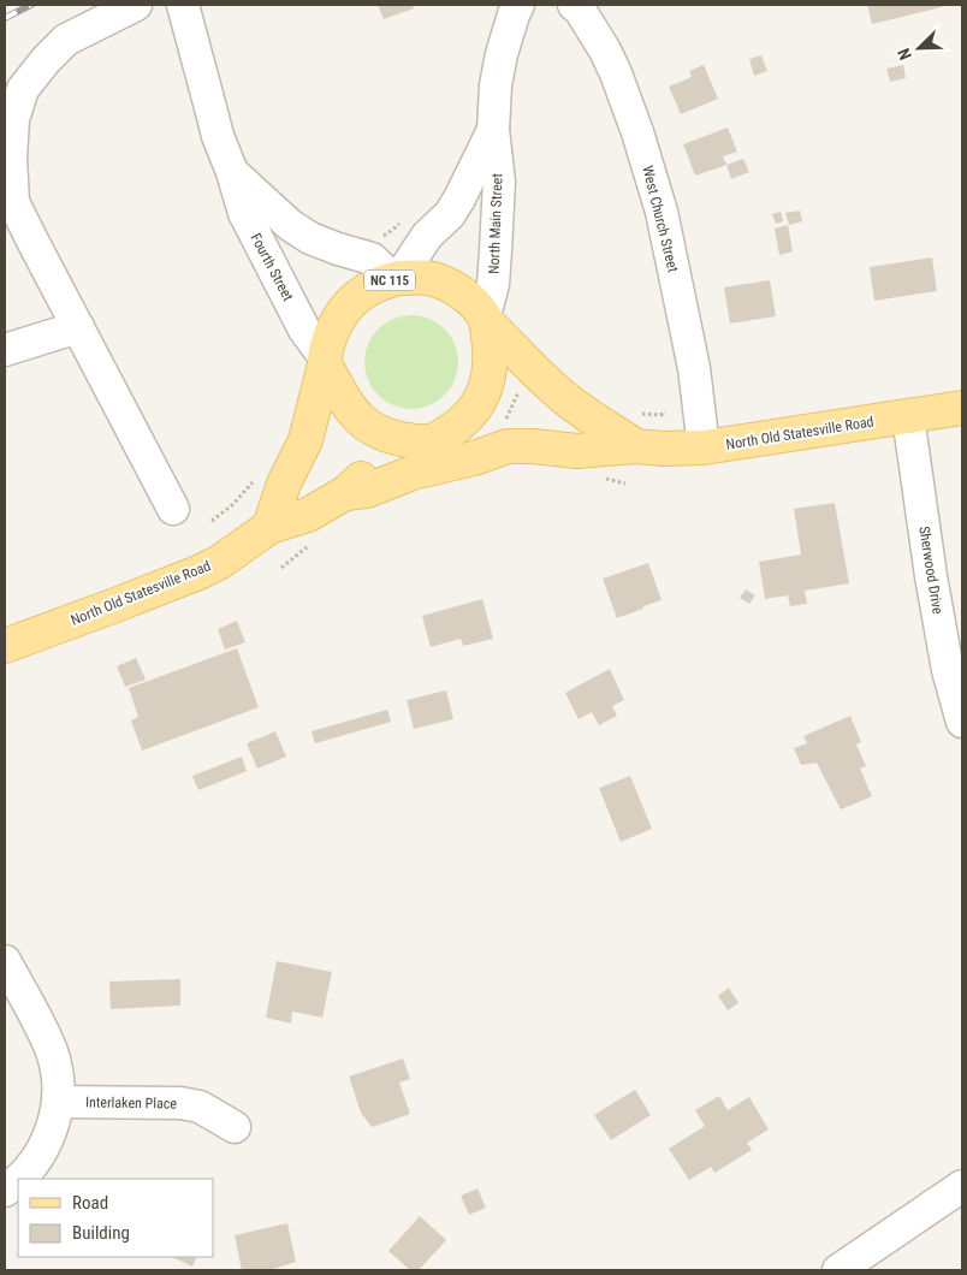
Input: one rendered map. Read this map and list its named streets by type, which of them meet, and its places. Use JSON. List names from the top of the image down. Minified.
{"streets":{"main road":["NC 115","North Old Statesville Road"],"street":["West Church Street","North Main Street","Fourth Street","Sherwood Drive","Interlaken Place"]},"crossings":[["West Church Street","North Old Statesville Road"],["North Main Street","Fourth Street"],["North Main Street","NC 115"],["North Main Street","North Old Statesville Road"],["Fourth Street","NC 115"],["Fourth Street","North Old Statesville Road"],["NC 115","North Old Statesville Road"],["North Old Statesville Road","Sherwood Drive"]],"legend":["Road","Building"],"north":"bottom left"}
